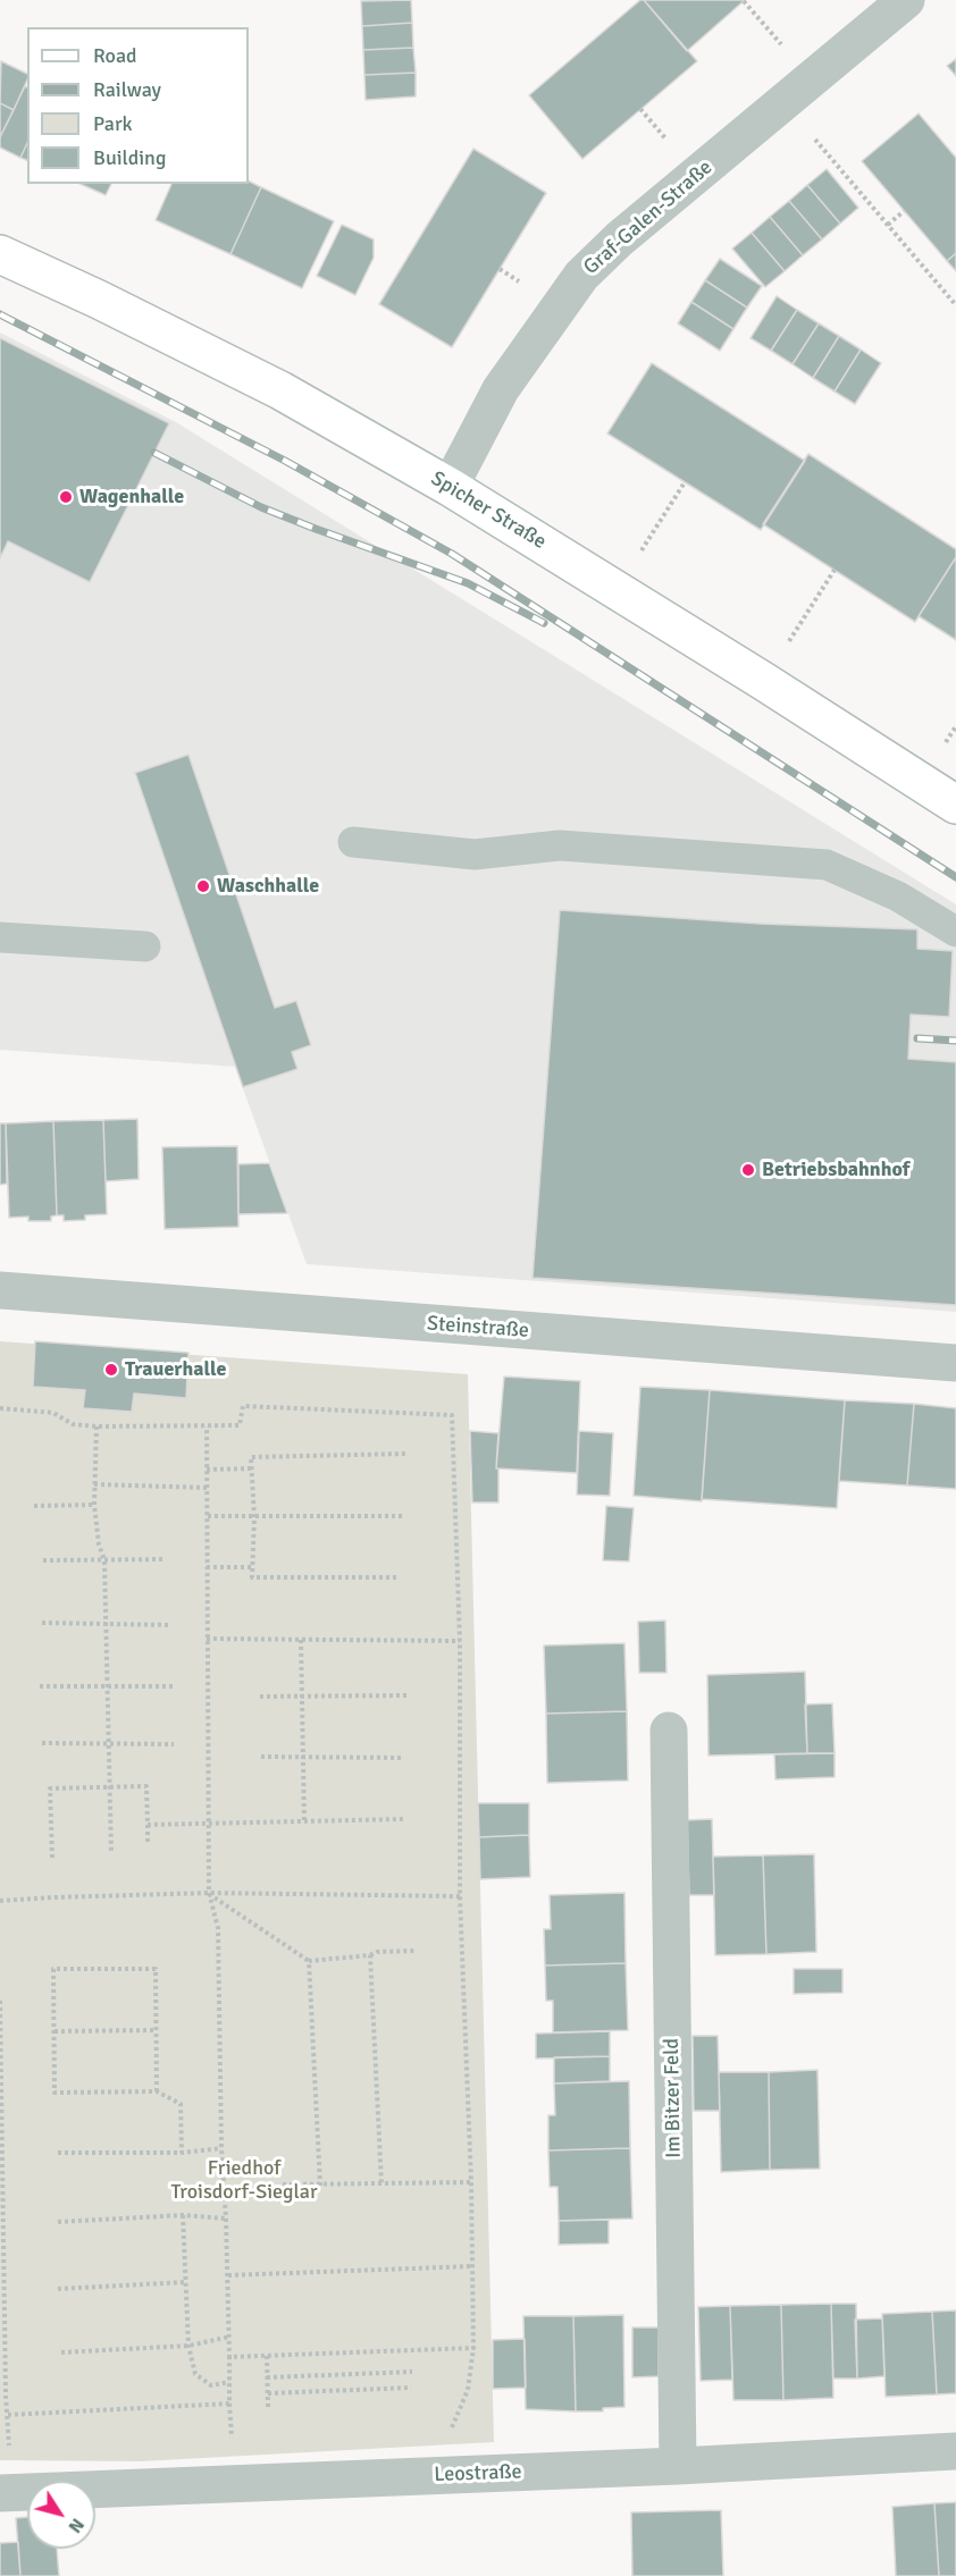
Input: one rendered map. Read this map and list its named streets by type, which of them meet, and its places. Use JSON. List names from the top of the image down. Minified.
{"streets":{"street":["Graf-Galen-Straße","Spicher Straße","Steinstraße","Im Bitzer Feld","Leostraße"]},"crossings":[["Graf-Galen-Straße","Spicher Straße"],["Im Bitzer Feld","Leostraße"]],"parks":["Friedhof Troisdorf-Sieglar"],"places":["Wagenhalle","Waschhalle","Betriebsbahnhof","Trauerhalle"],"legend":["Road","Railway","Park","Building"],"north":"bottom right"}
